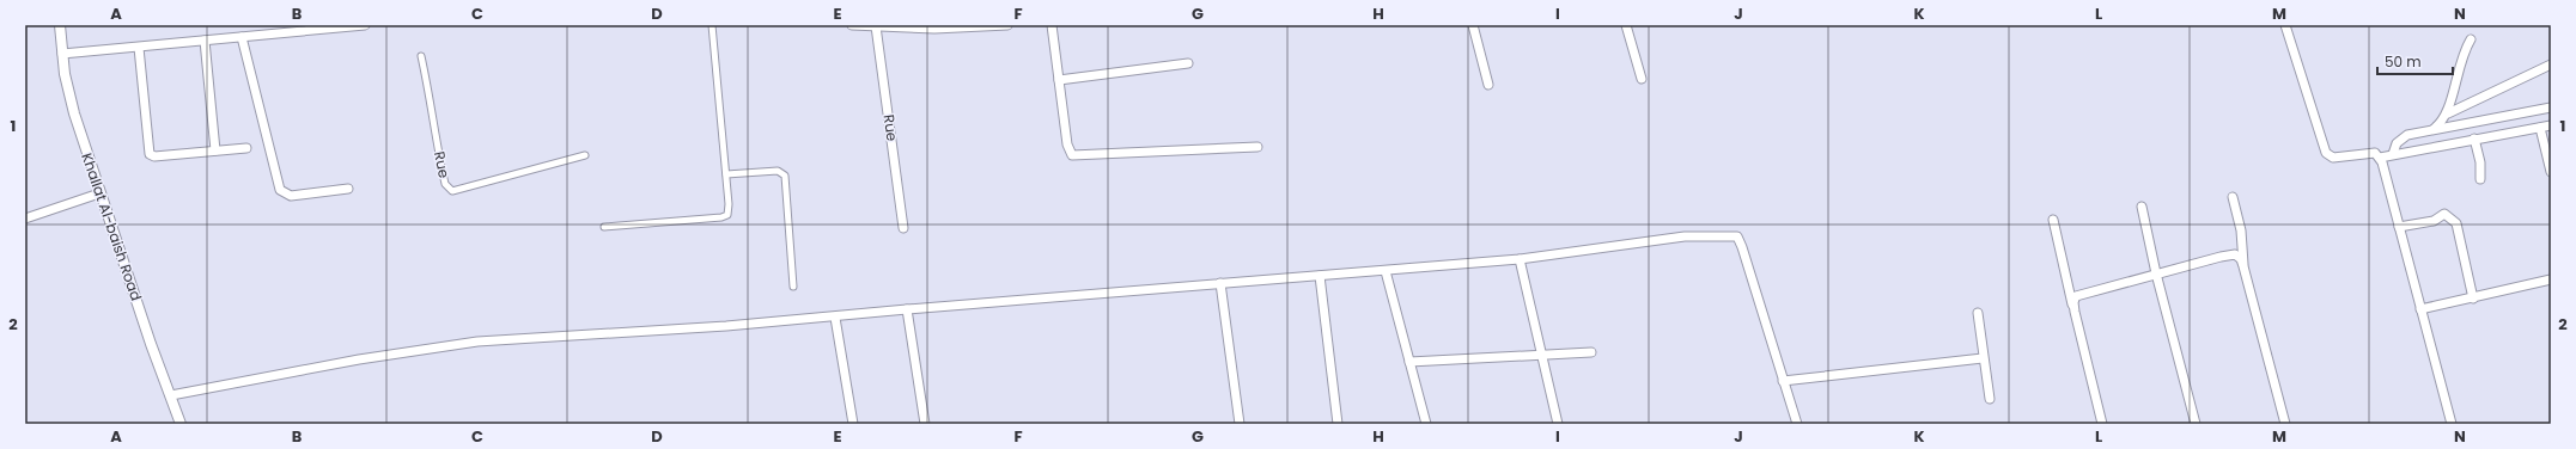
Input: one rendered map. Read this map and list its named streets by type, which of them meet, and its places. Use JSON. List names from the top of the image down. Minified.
{"streets":{"street":["Rue","Khallat Al-baish Road"]},"scale_bar":"50 m","grid":{"columns":["A","B","C","D","E","F","G","H","I","J","K","L","M","N"],"rows":["1","2"]}}
